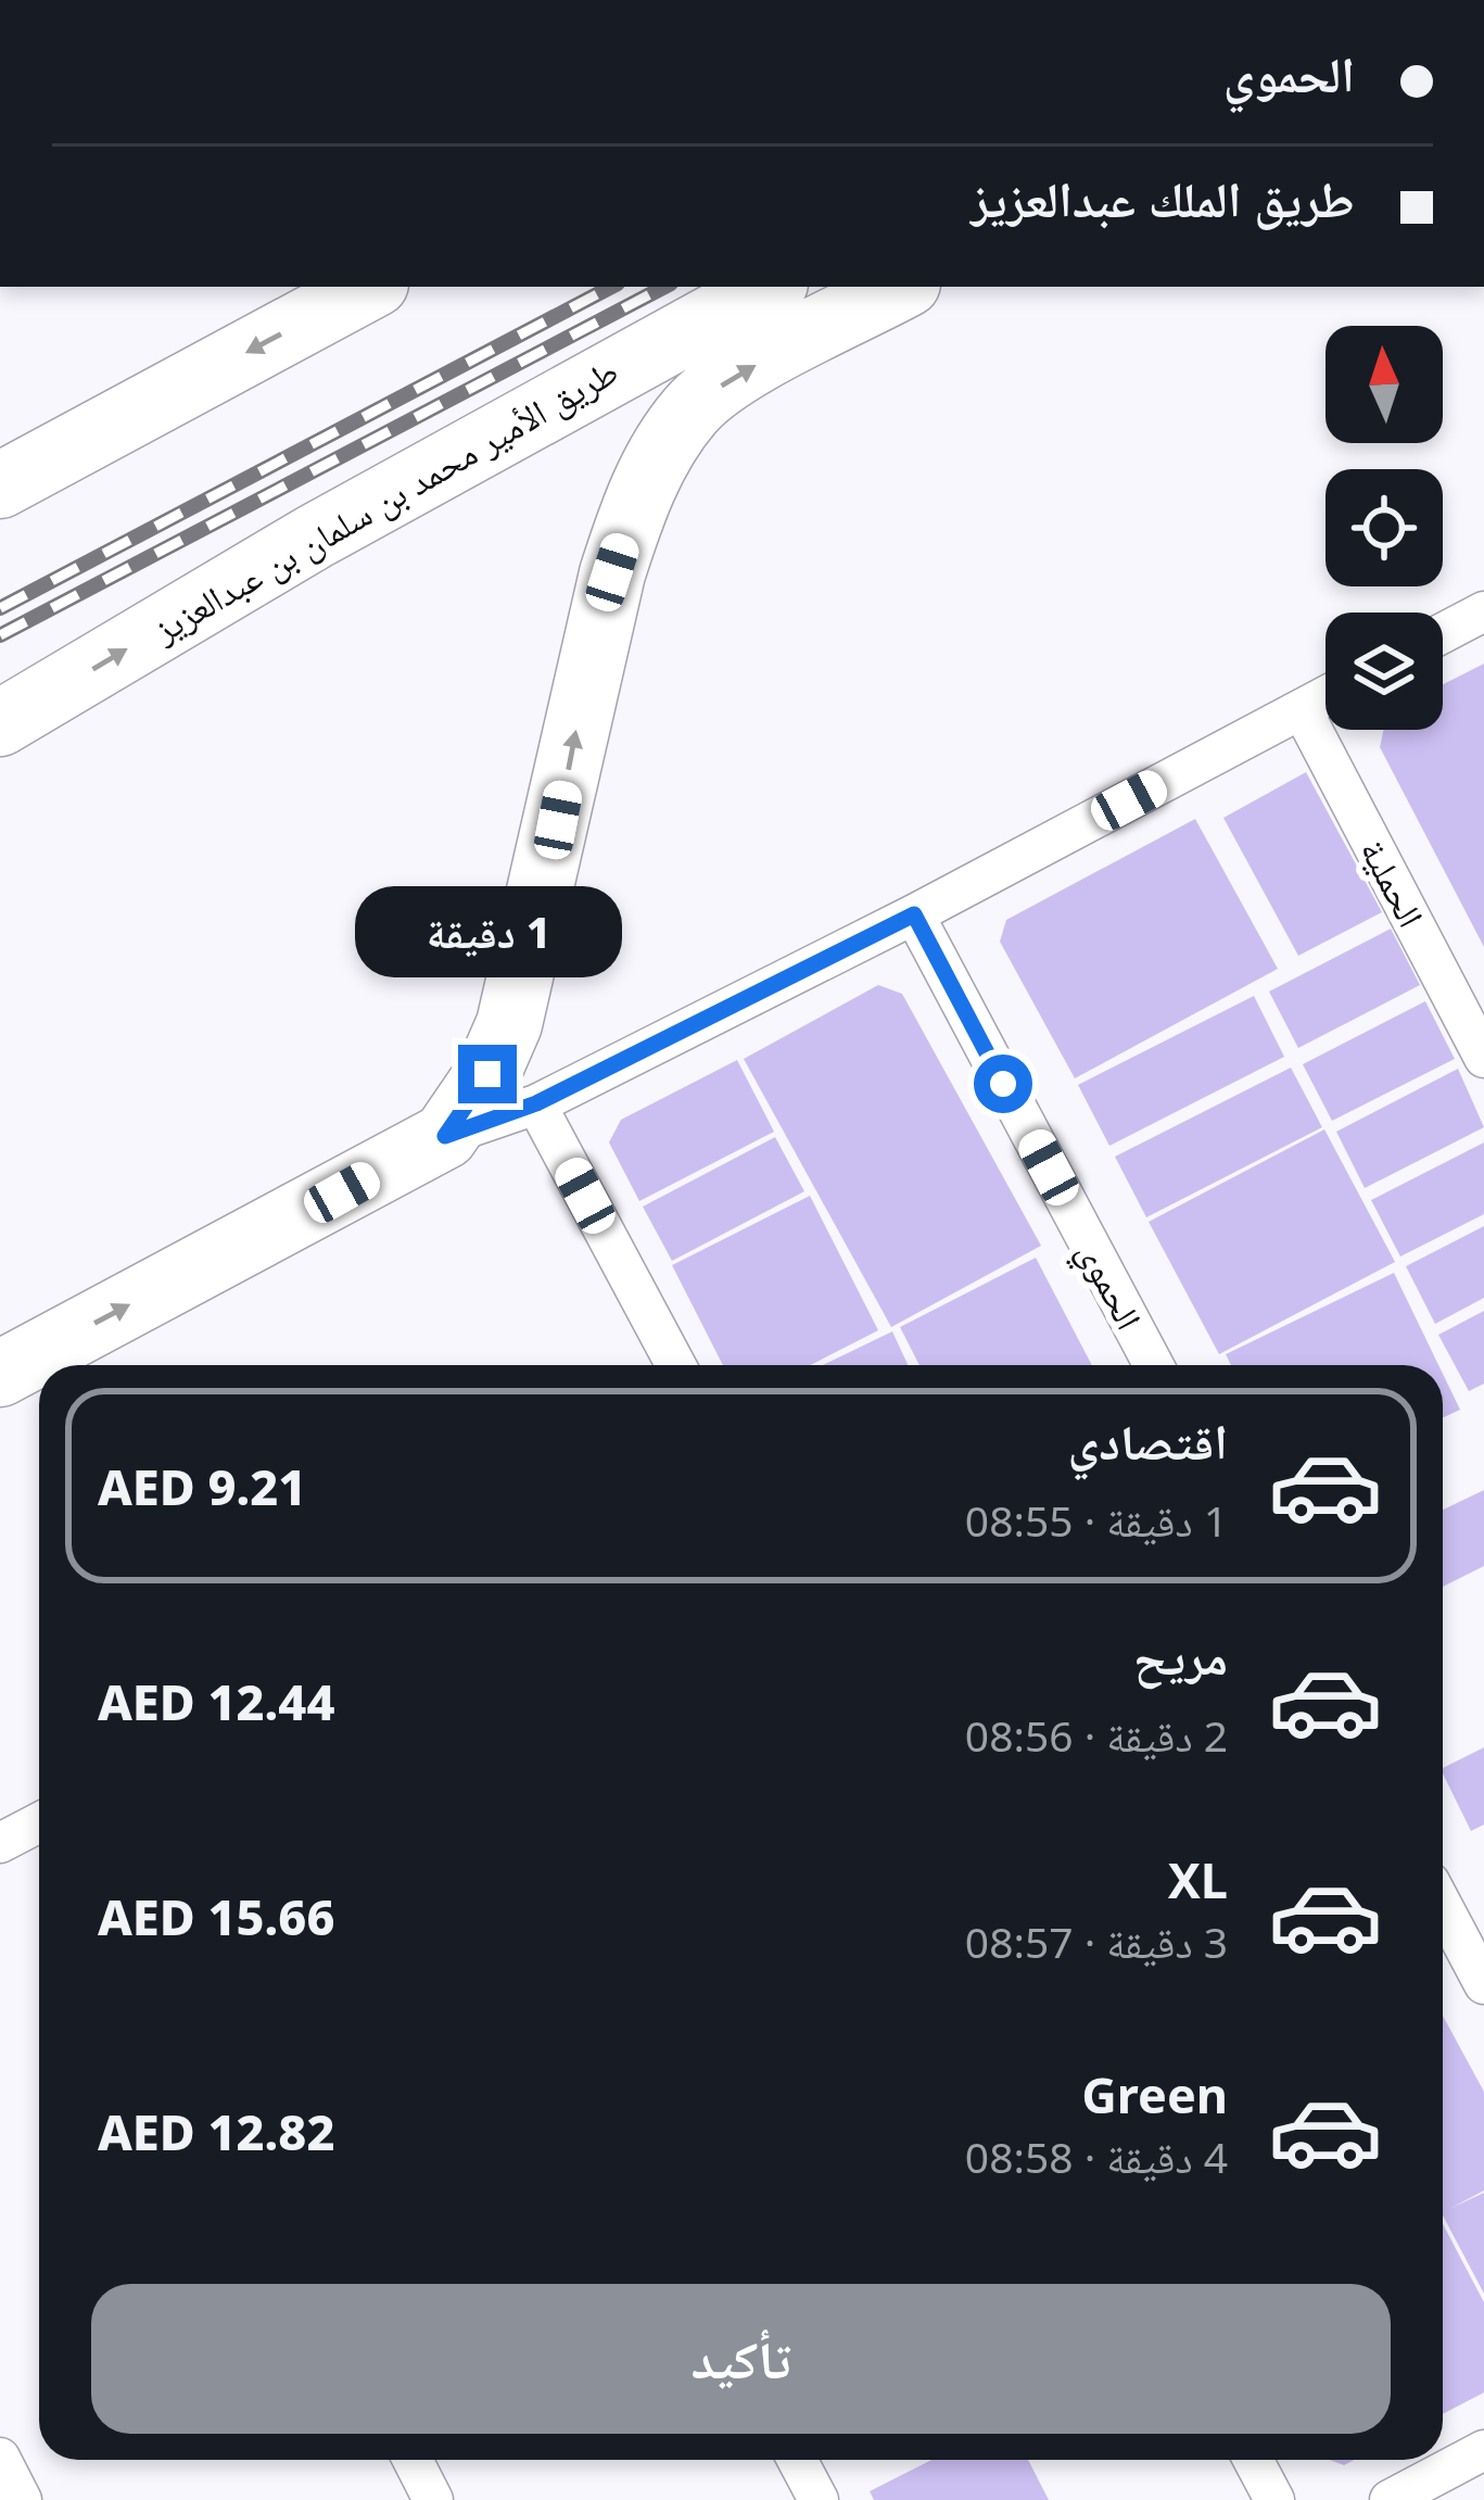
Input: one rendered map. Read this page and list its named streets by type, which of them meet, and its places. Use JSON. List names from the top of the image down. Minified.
{"streets":{"main road":["طريق الأمير محمد بن سلمان بن عبدالعزيز"],"street":["الحملية","الحموي"]},"north":"top","page":{"banner":["الحموي","طريق الملك عبدالعزيز"],"bubble":"1 دقيقة","list":[{"name":"اقتصادي","note":"1 دقيقة · 08:55","value":"AED 9.21"},{"name":"مريح","note":"2 دقيقة · 08:56","value":"AED 12.44"},{"name":"XL","note":"3 دقيقة · 08:57","value":"AED 15.66"},{"name":"Green","note":"4 دقيقة · 08:58","value":"AED 12.82"}],"buttons":"تأكيد"}}
